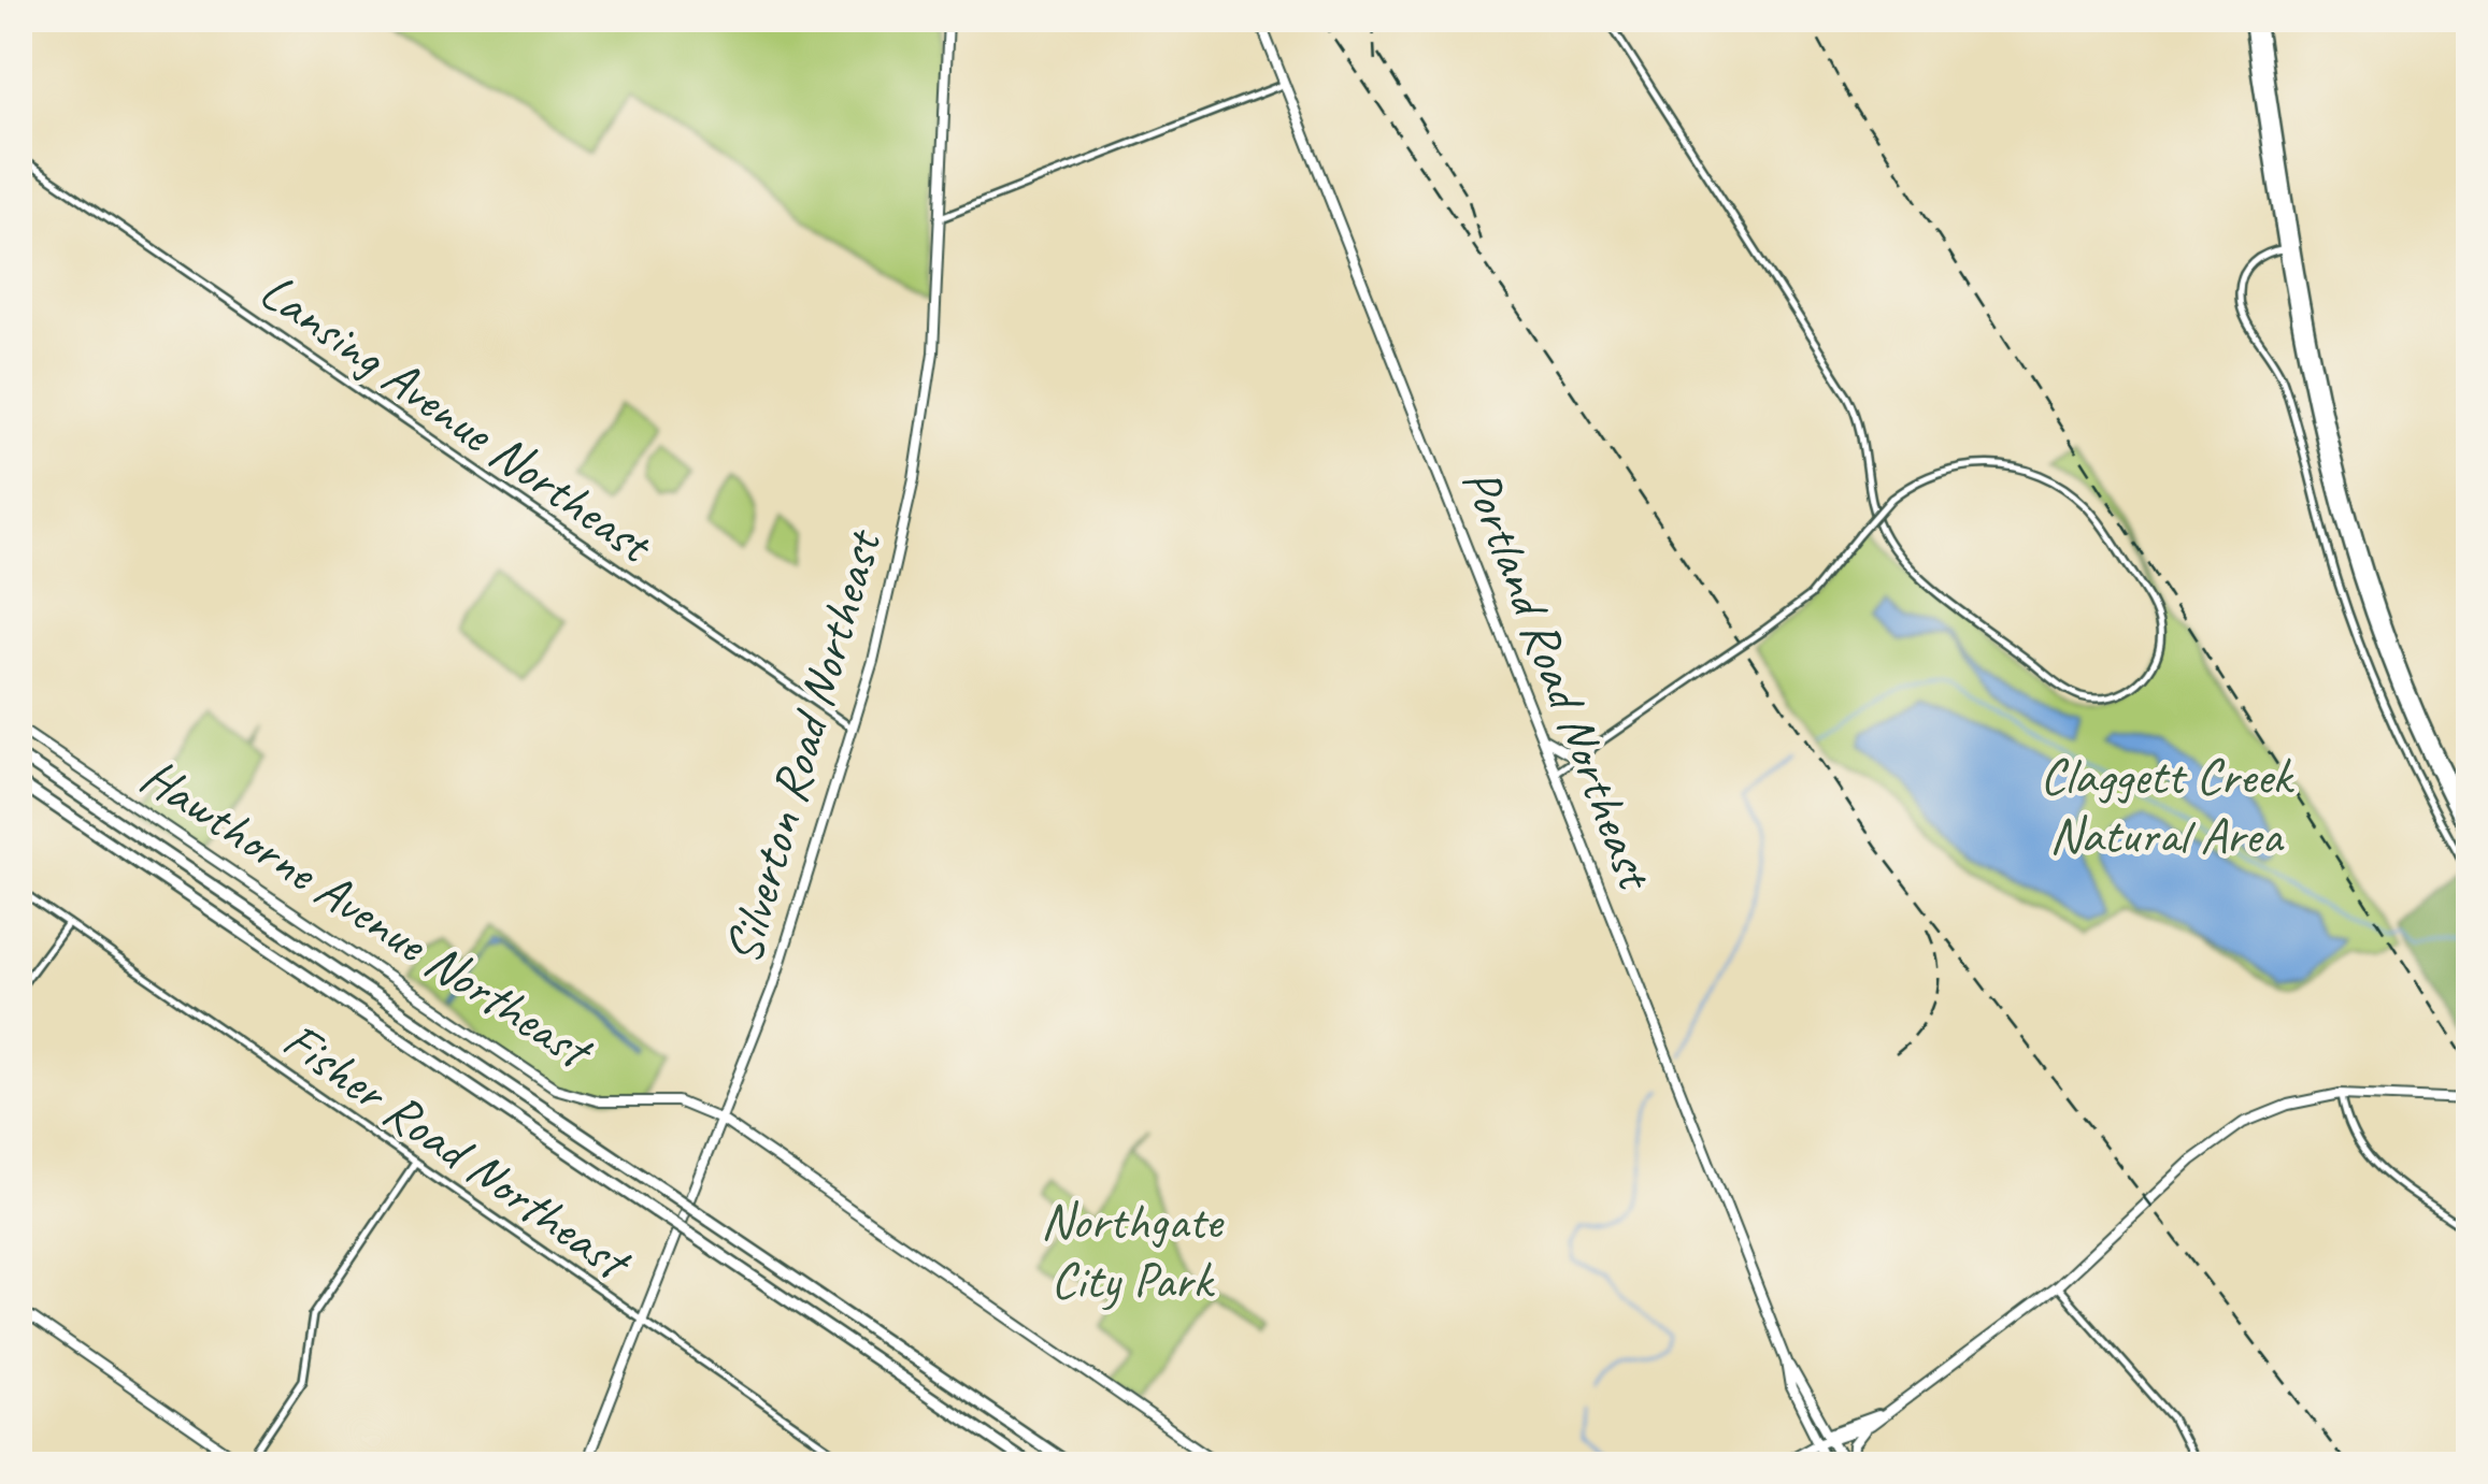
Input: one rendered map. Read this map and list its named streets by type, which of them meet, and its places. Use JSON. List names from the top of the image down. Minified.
{"streets":{"main road":["Portland Road Northeast","Silverton Road Northeast","Hawthorne Avenue Northeast"],"street":["Lansing Avenue Northeast","Fisher Road Northeast"]},"crossings":[["Lansing Avenue Northeast","Silverton Road Northeast"],["Silverton Road Northeast","Hawthorne Avenue Northeast"],["Silverton Road Northeast","Fisher Road Northeast"]],"parks":["Claggett Creek Natural Area","Northgate City Park"]}
